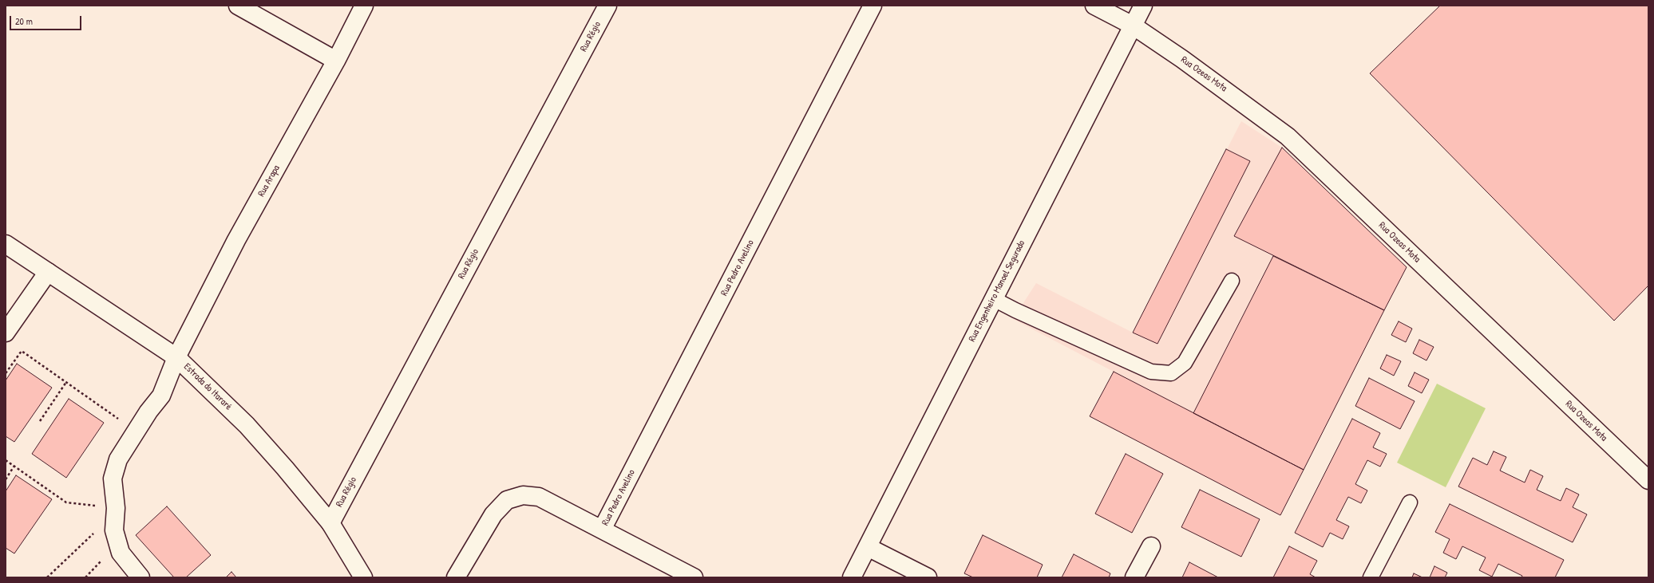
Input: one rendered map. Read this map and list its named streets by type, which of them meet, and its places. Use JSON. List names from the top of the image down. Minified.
{"streets":{"street":["Rua Régio","Rua Ozeas Mota","Rua Arapa","Rua Pedro Avelino","Rua Engenheiro Manoel Segurado","Estrada do Itararé"]},"crossings":[["Rua Régio","Estrada do Itararé"],["Rua Ozeas Mota","Rua Engenheiro Manoel Segurado"],["Rua Arapa","Estrada do Itararé"]],"scale_bar":"20 m"}
